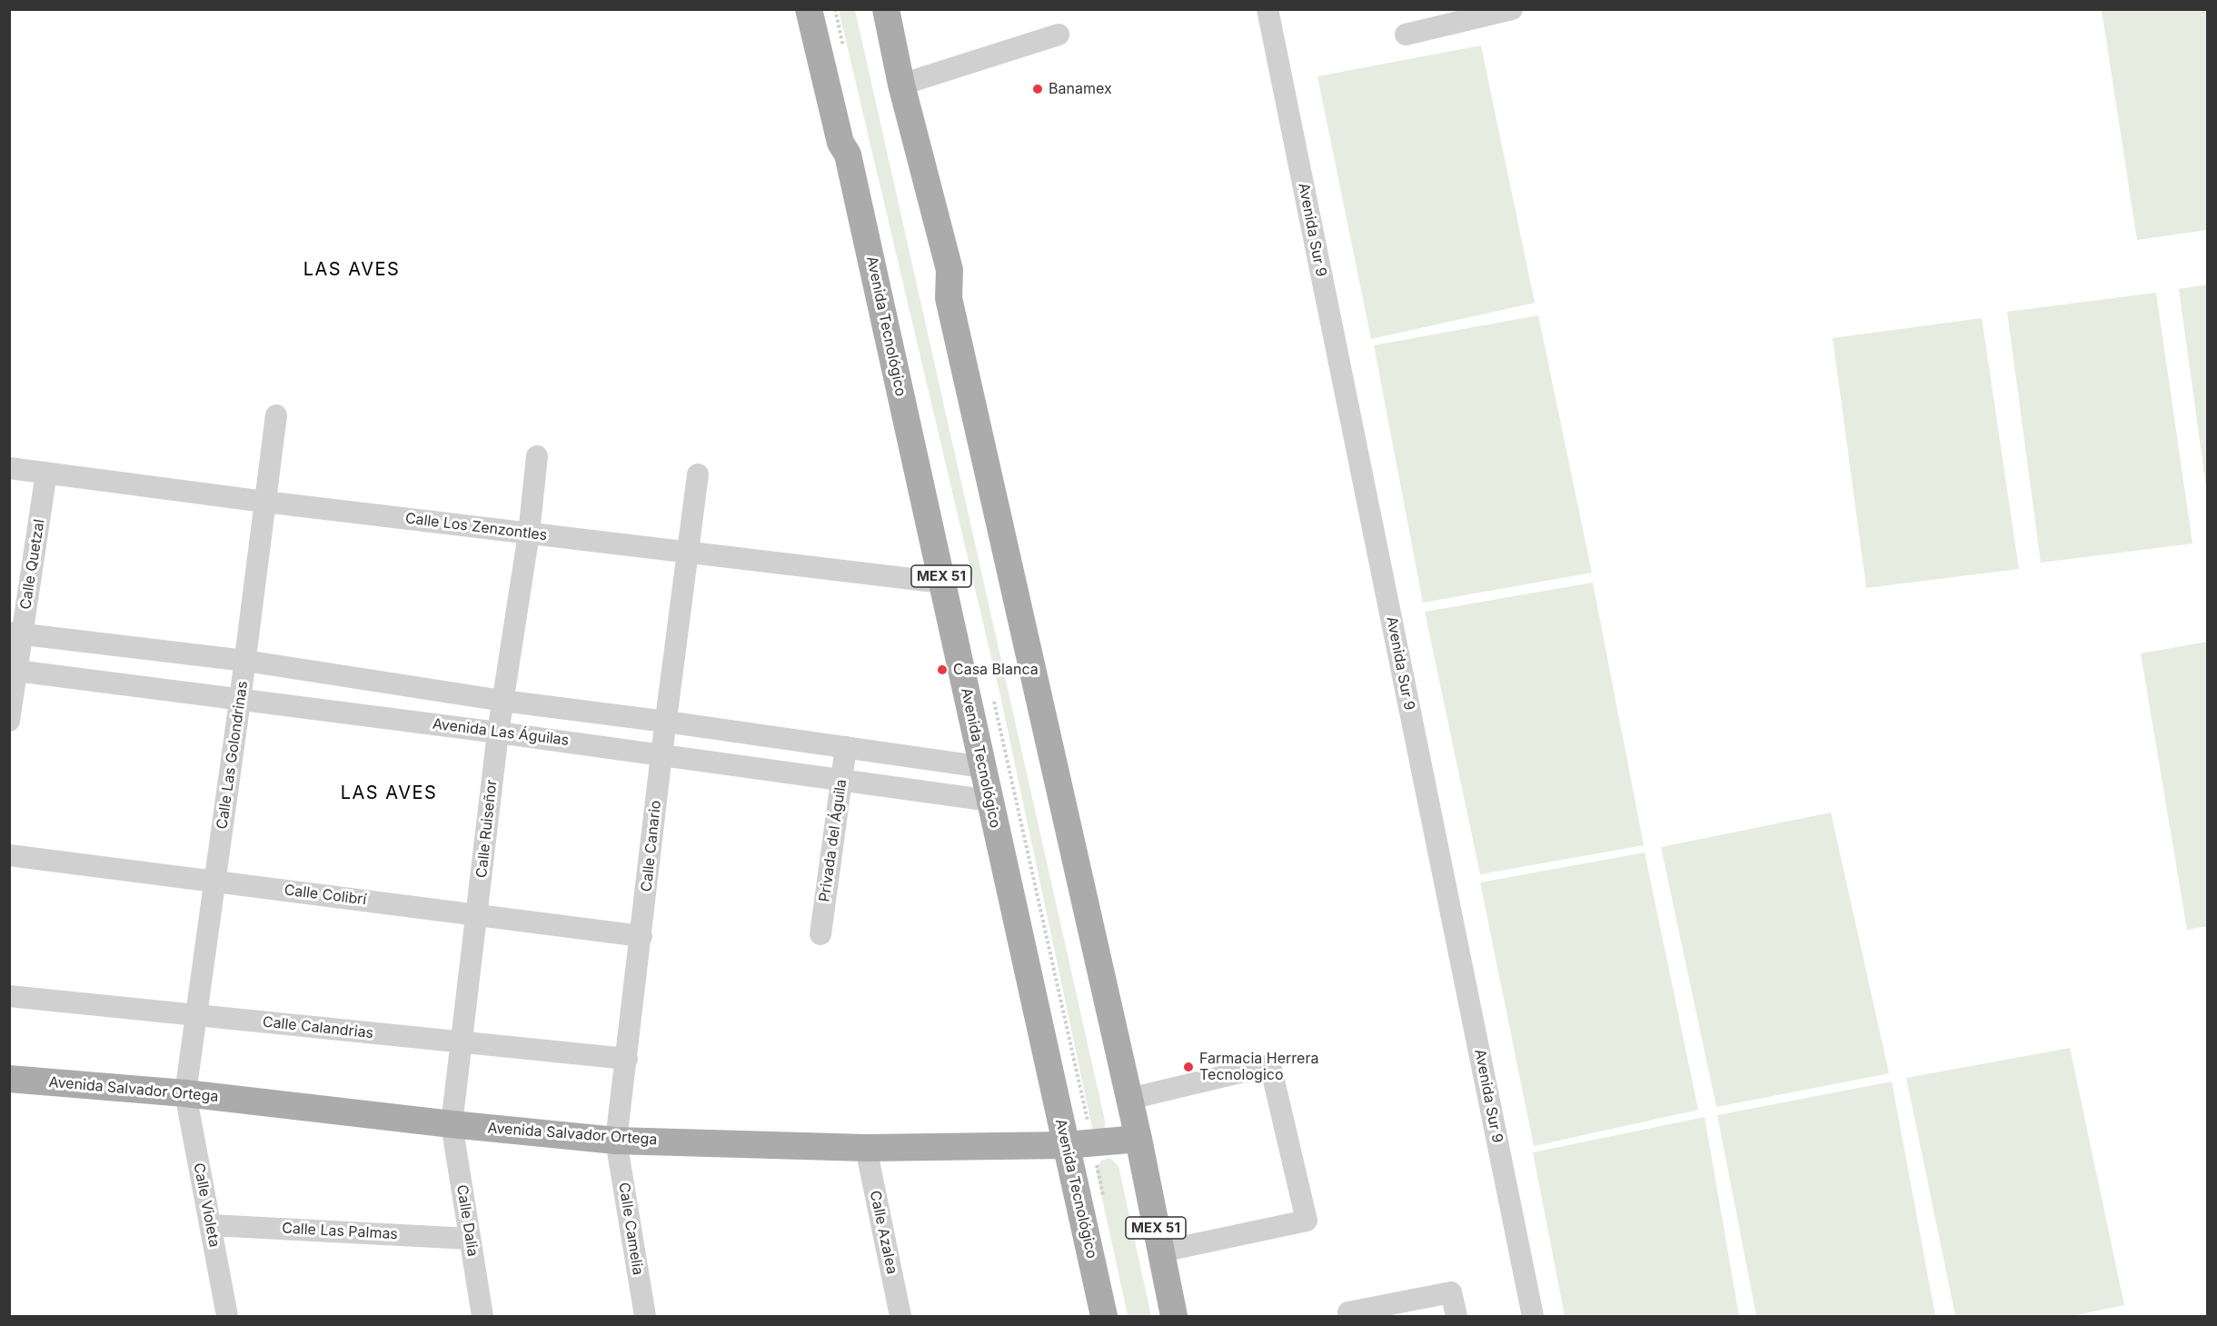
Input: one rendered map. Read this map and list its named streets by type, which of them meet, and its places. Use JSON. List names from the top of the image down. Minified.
{"streets":{"main road":["Avenida Tecnológico","MEX 51","Avenida Salvador Ortega"],"street":["Avenida Sur 9","Calle Los Zenzontles","Calle Quetzal","Avenida Las Águilas","Calle Las Golondrinas","Calle Ruiseñor","Privada del Águila","Calle Canario","Calle Colibrí","Calle Calandrias","Calle Violeta","Calle Dalia","Calle Camelia","Calle Las Palmas","Calle Azalea"]},"crossings":[["Avenida Tecnológico","Calle Los Zenzontles"],["Avenida Tecnológico","Avenida Las Águilas"],["Avenida Tecnológico","Avenida Salvador Ortega"],["Calle Los Zenzontles","Calle Quetzal"],["Calle Los Zenzontles","Calle Las Golondrinas"],["Calle Los Zenzontles","Calle Ruiseñor"],["Calle Los Zenzontles","Calle Canario"],["Calle Quetzal","Avenida Las Águilas"],["MEX 51","Avenida Salvador Ortega"],["Avenida Las Águilas","Calle Las Golondrinas"],["Avenida Las Águilas","Calle Ruiseñor"],["Avenida Las Águilas","Privada del Águila"],["Avenida Las Águilas","Calle Canario"],["Calle Las Golondrinas","Calle Colibrí"],["Calle Las Golondrinas","Calle Calandrias"],["Calle Las Golondrinas","Avenida Salvador Ortega"],["Calle Las Golondrinas","Calle Violeta"],["Calle Ruiseñor","Calle Colibrí"],["Calle Ruiseñor","Calle Calandrias"],["Calle Ruiseñor","Avenida Salvador Ortega"],["Calle Ruiseñor","Calle Dalia"],["Calle Canario","Calle Colibrí"],["Calle Canario","Calle Calandrias"],["Calle Canario","Avenida Salvador Ortega"],["Calle Canario","Calle Camelia"],["Avenida Salvador Ortega","Calle Violeta"],["Avenida Salvador Ortega","Calle Dalia"],["Avenida Salvador Ortega","Calle Camelia"],["Avenida Salvador Ortega","Calle Azalea"],["Calle Violeta","Calle Las Palmas"],["Calle Dalia","Calle Las Palmas"]],"districts":["LAS AVES","LAS AVES"],"places":["Banamex","Casa Blanca","Farmacia Herrera Tecnologico"]}
